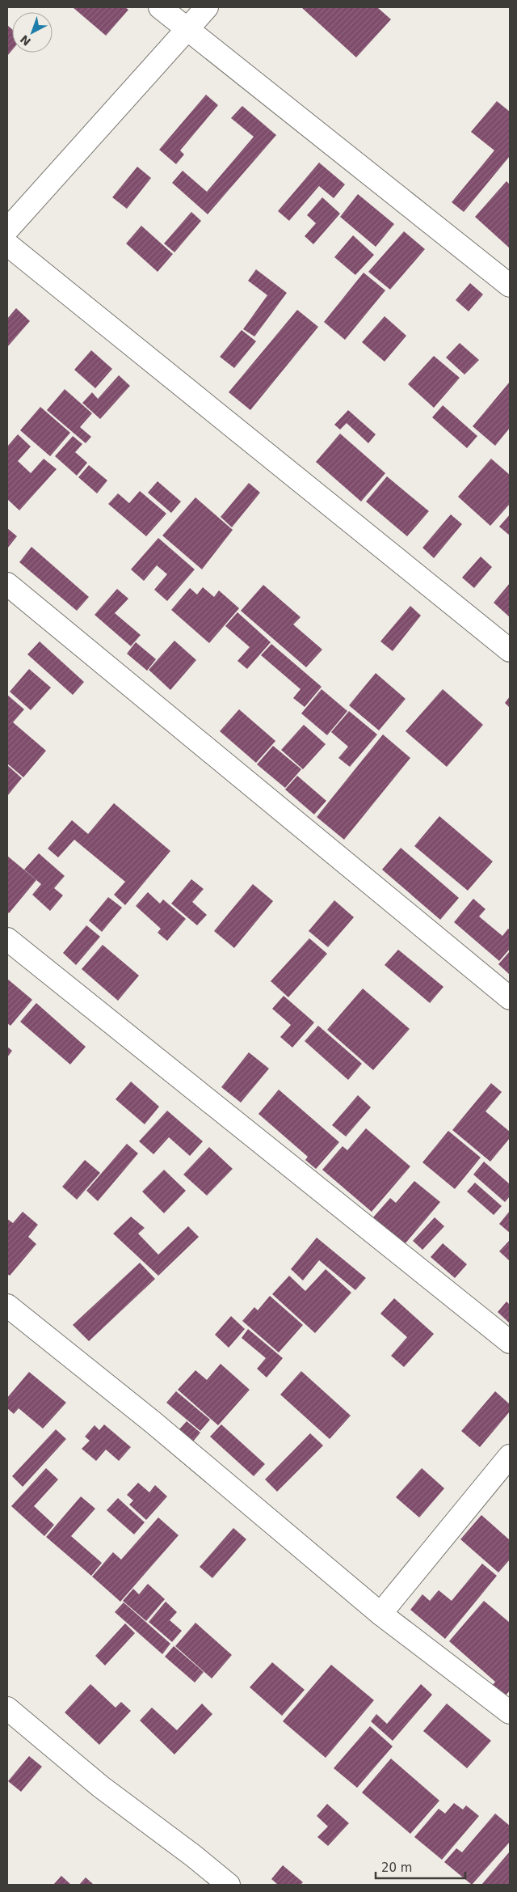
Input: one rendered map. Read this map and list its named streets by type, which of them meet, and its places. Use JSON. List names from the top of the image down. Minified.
{"scale_bar":"20 m","north":"bottom left"}
